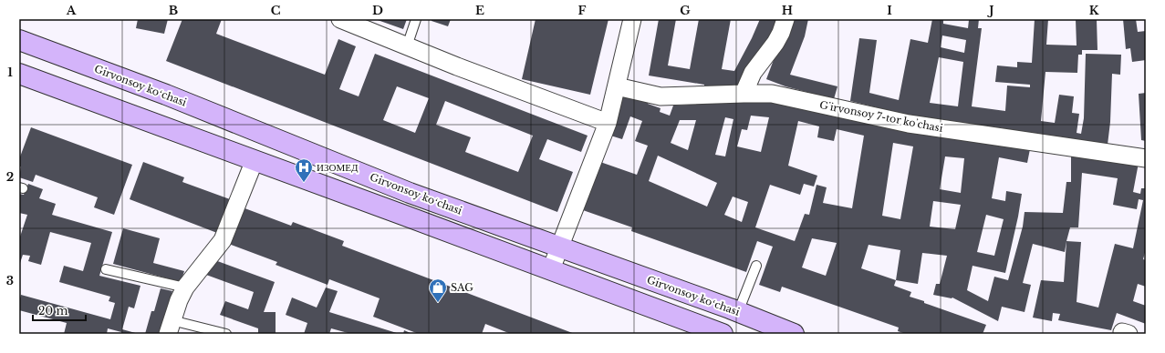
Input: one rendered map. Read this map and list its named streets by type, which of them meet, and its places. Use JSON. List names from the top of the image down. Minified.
{"streets":{"main road":["Girvonsoy koʻchasi"],"street":["Gʼirvonsoy 7-tor koʼchasi"]},"places":{"hospital":["ИЗОМЕД"],"shop":["SAG"]},"scale_bar":"20 m","grid":{"columns":["A","B","C","D","E","F","G","H","I","J","K"],"rows":["1","2","3"]}}
